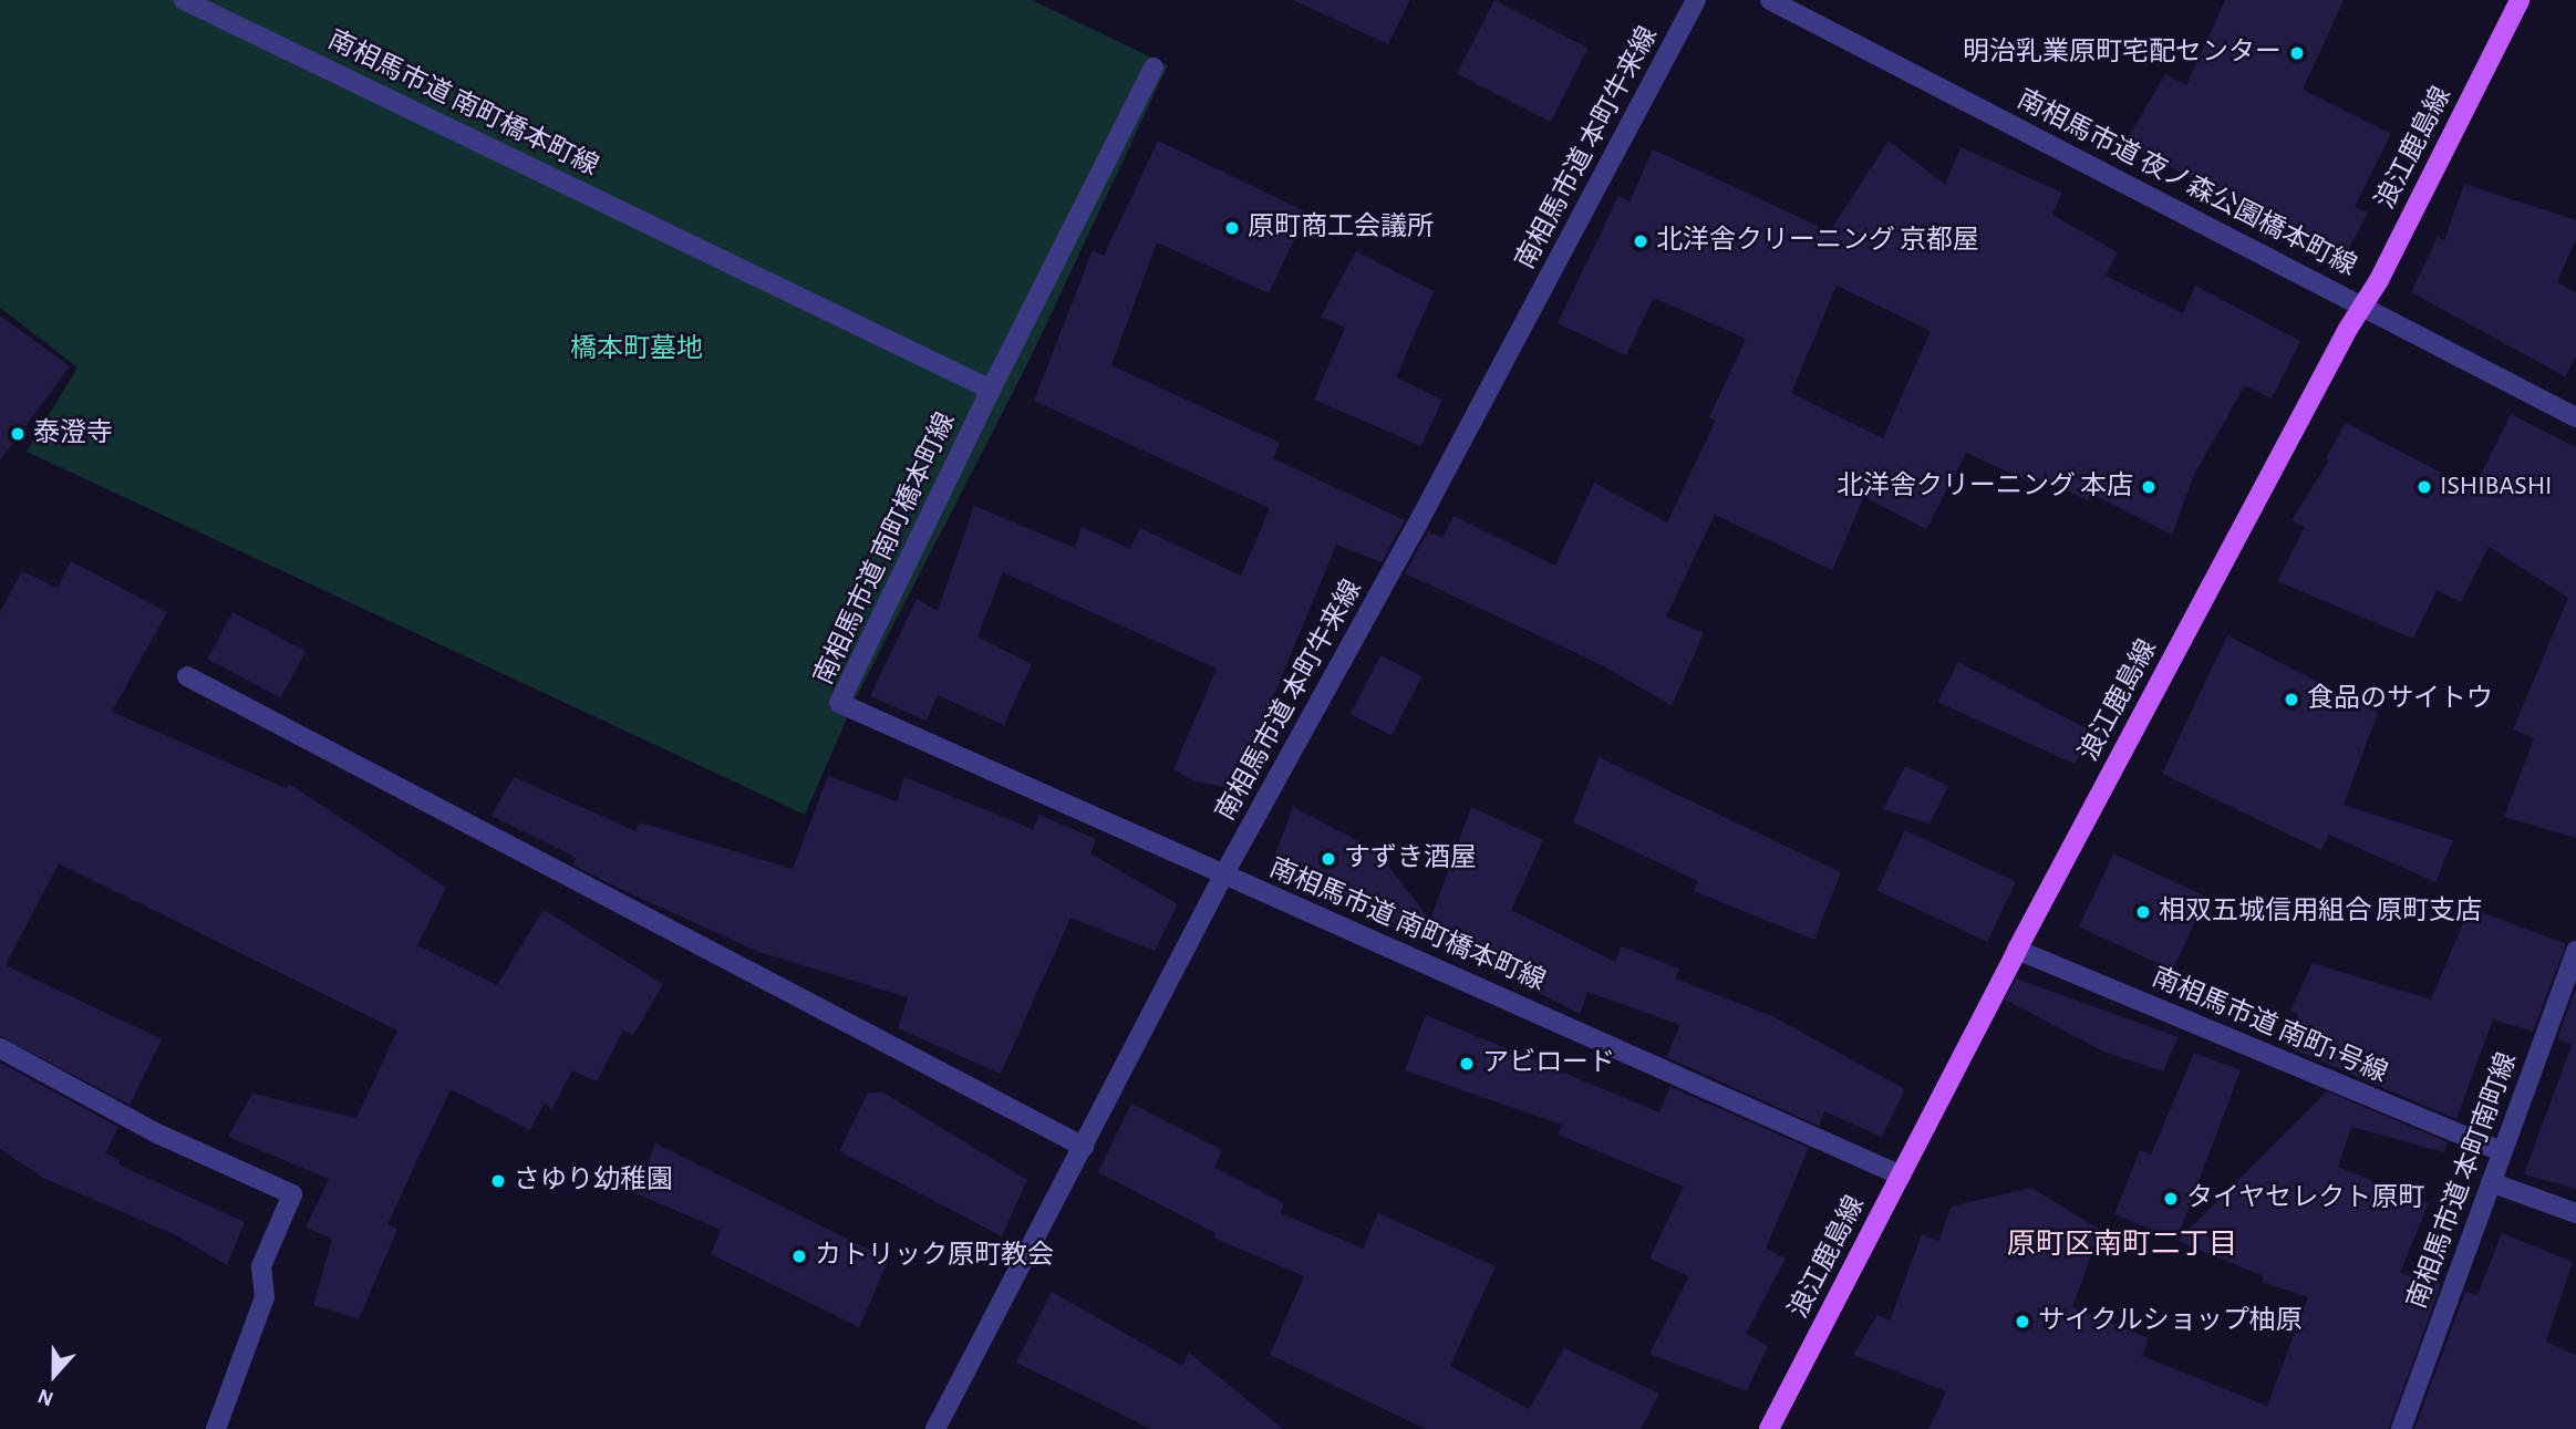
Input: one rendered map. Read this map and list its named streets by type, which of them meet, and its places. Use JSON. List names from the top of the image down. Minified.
{"streets":{"main road":["浪江鹿島線"],"street":["南相馬市道 南町橋本町線","南相馬市道 本町牛来線","南相馬市道 夜ノ森公園橋本町線","南相馬市道 南町1号線","南相馬市道 本町南町線"]},"crossings":[["南相馬市道 南町橋本町線","南相馬市道 本町牛来線"],["南相馬市道 南町橋本町線","浪江鹿島線"],["浪江鹿島線","南相馬市道 夜ノ森公園橋本町線"],["浪江鹿島線","南相馬市道 南町1号線"],["南相馬市道 南町1号線","南相馬市道 本町南町線"]],"districts":["原町区南町二丁目"],"parks":["橋本町墓地"],"places":["明治乳業原町宅配センター","原町商工会議所","北洋舎クリーニング 京都屋","泰澄寺","北洋舎クリーニング 本店","ISHIBASHI","食品のサイトウ","すずき酒屋","相双五城信用組合 原町支店","アビロード","さゆり幼稚園","タイヤセレクト原町","カトリック原町教会","サイクルショップ柚原"],"north":"bottom"}
